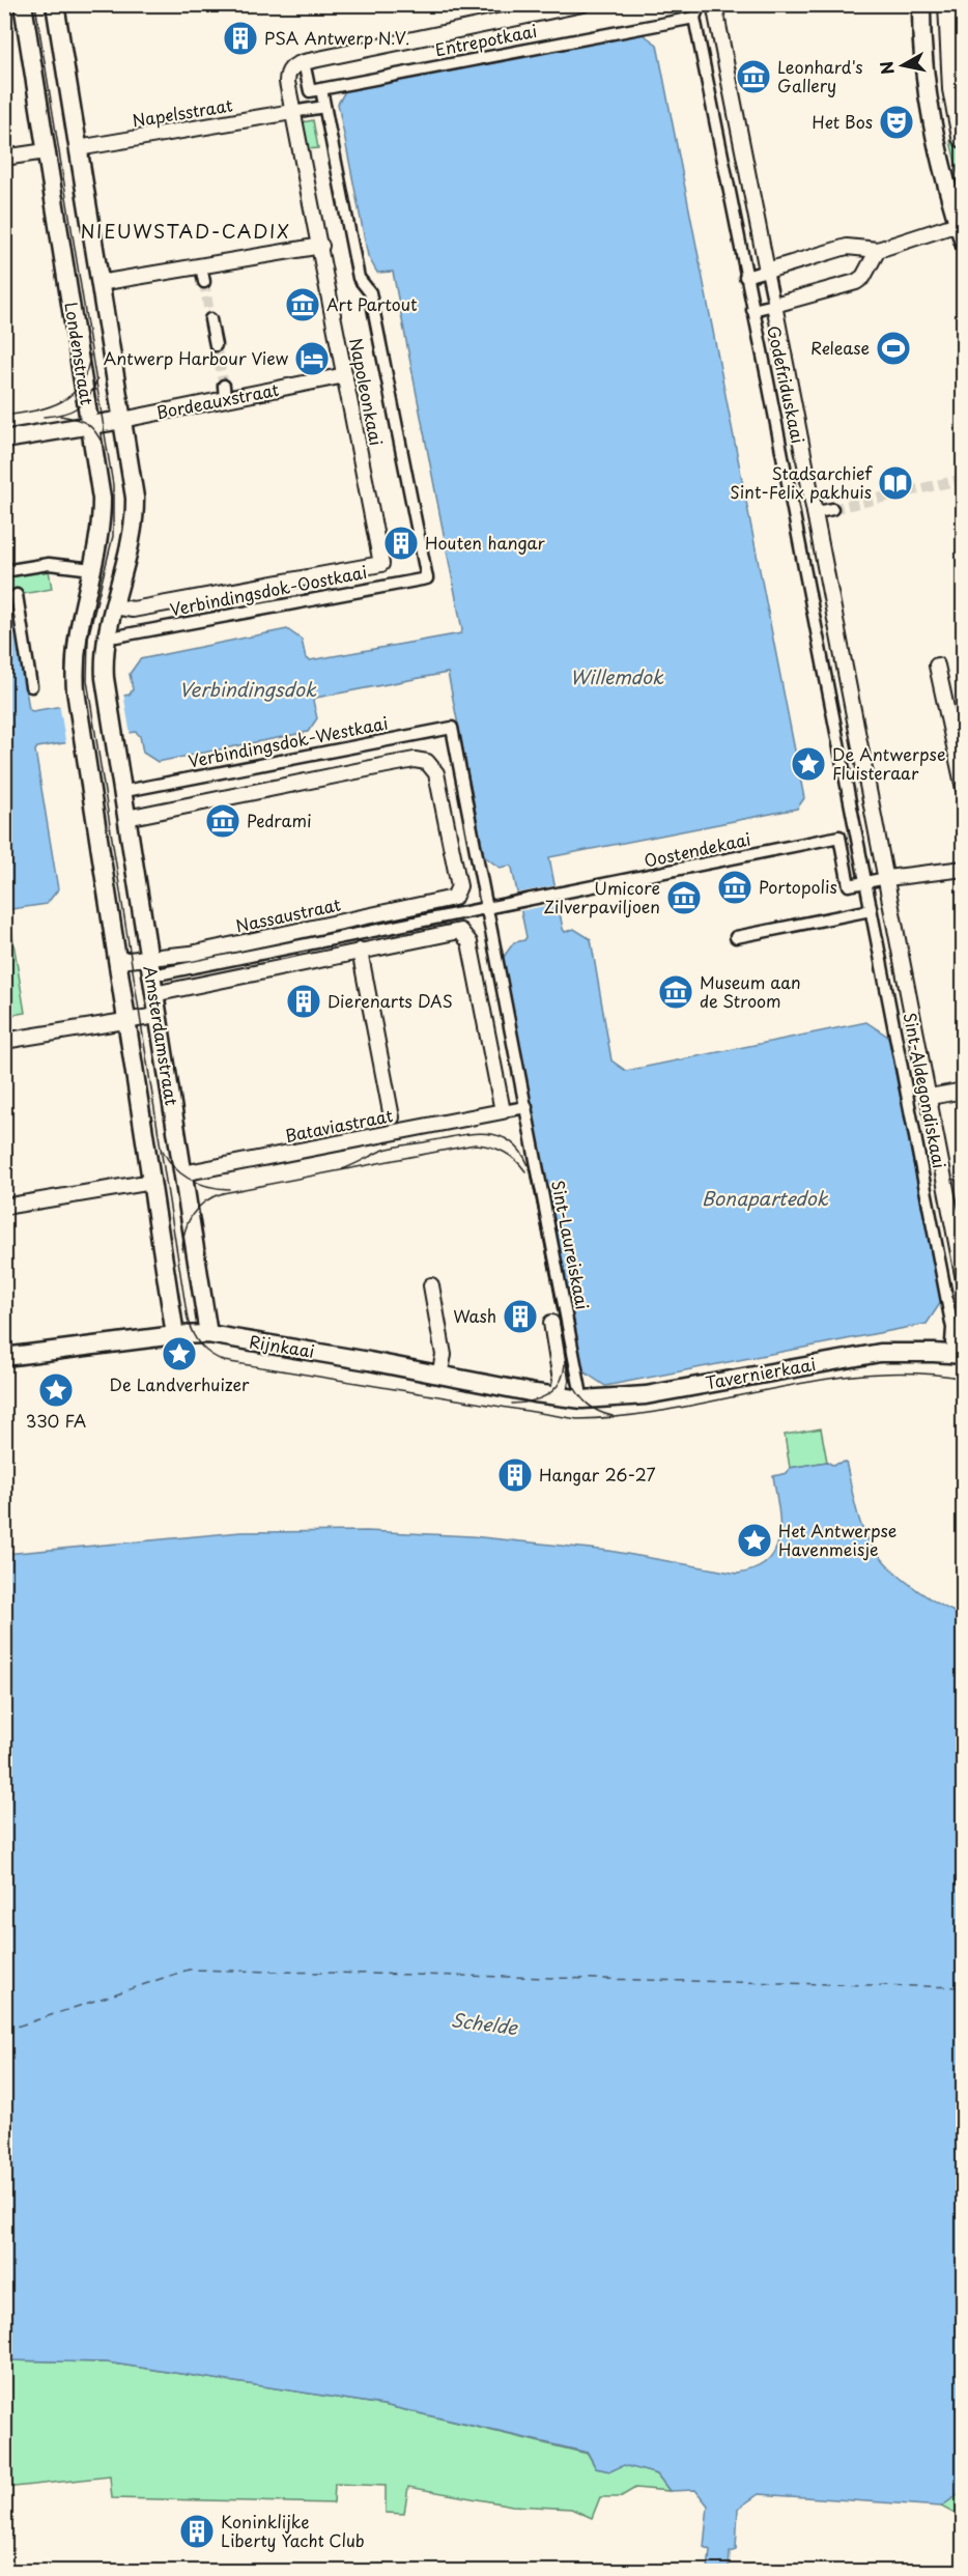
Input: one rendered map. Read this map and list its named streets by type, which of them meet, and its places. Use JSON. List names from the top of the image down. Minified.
{"streets":{"street":["Entrepotkaai","Napelsstraat","Londenstraat","Godefriduskaai","Napoleonkaai","Bordeauxstraat","Verbindingsdok-Oostkaai","Verbindingsdok-Westkaai","Oostendekaai","Nassaustraat","Amsterdamstraat","Sint-Aldegondiskaai","Bataviastraat","Sint-Laureiskaai","Rijnkaai","Tavernierkaai"]},"crossings":[["Entrepotkaai","Godefriduskaai"],["Entrepotkaai","Napoleonkaai"],["Napelsstraat","Londenstraat"],["Napelsstraat","Napoleonkaai"],["Londenstraat","Bordeauxstraat"],["Londenstraat","Verbindingsdok-Oostkaai"],["Londenstraat","Amsterdamstraat"],["Godefriduskaai","Oostendekaai"],["Godefriduskaai","Sint-Aldegondiskaai"],["Napoleonkaai","Bordeauxstraat"],["Napoleonkaai","Verbindingsdok-Oostkaai"],["Verbindingsdok-Westkaai","Nassaustraat"],["Verbindingsdok-Westkaai","Sint-Laureiskaai"],["Oostendekaai","Nassaustraat"],["Oostendekaai","Sint-Aldegondiskaai"],["Nassaustraat","Amsterdamstraat"],["Nassaustraat","Sint-Laureiskaai"],["Amsterdamstraat","Bataviastraat"],["Amsterdamstraat","Rijnkaai"],["Sint-Aldegondiskaai","Tavernierkaai"],["Sint-Laureiskaai","Rijnkaai"],["Sint-Laureiskaai","Tavernierkaai"],["Rijnkaai","Tavernierkaai"]],"districts":["NIEUWSTAD-CADIX"],"water":["Willemdok","Verbindingsdok","Bonapartedok","Schelde"],"places":{"building":["PSA Antwerp N.V.","Houten hangar","Dierenarts DAS","Wash","Hangar 26-27","Koninklijke Liberty Yacht Club"],"museum":["Leonhard's Gallery","Art Partout","Pedrami","Portopolis","Umicore Zilverpaviljoen","Museum aan de Stroom"],"theatre":["Het Bos"],"sports":["Release"],"hotel":["Antwerp Harbour View"],"library":["Stadsarchief Sint-Felix pakhuis"],"place":["De Antwerpse Fluisteraar","De Landverhuizer","330 FA","Het Antwerpse Havenmeisje"]},"north":"left"}
